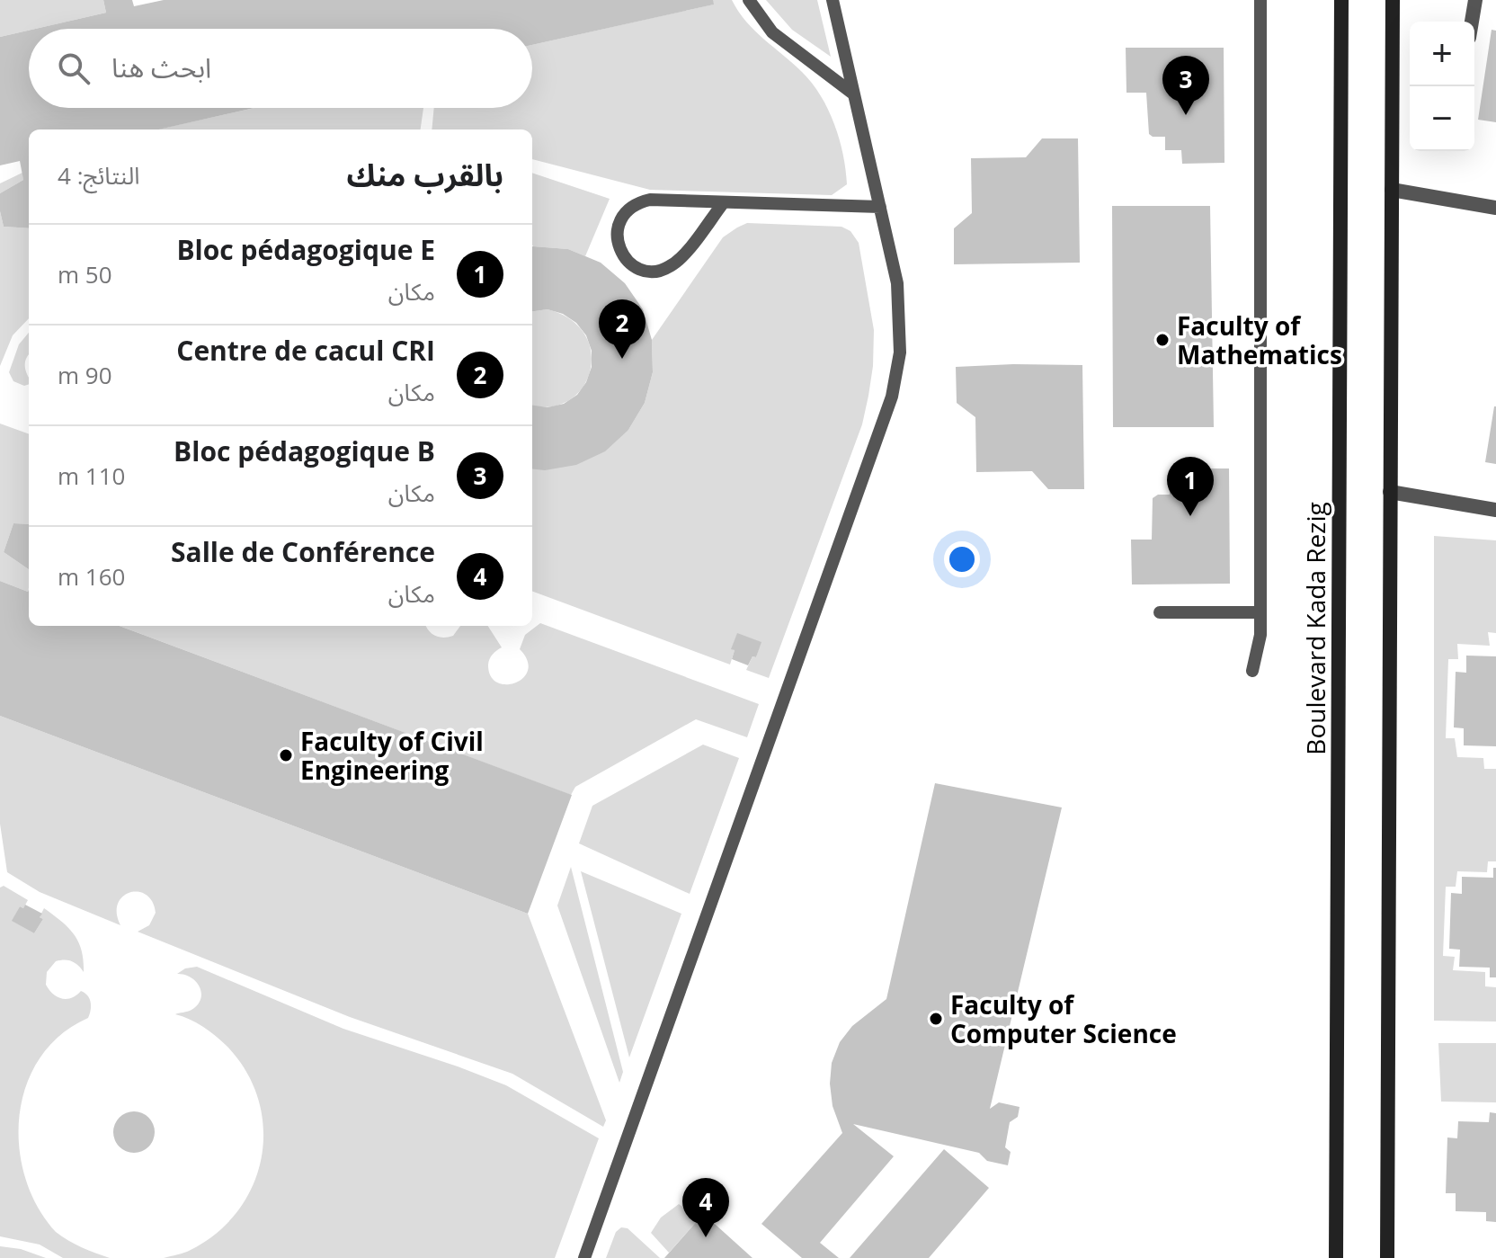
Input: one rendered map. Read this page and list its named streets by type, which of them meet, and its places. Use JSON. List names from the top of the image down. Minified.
{"streets":{"main road":["Boulevard Kada Rezig"]},"places":["Faculty of Mathematics","Faculty of Civil Engineering","Faculty of Computer Science"],"page":{"map_buttons":["+","−"],"search":"ابحث هنا","pins":["3","2","1","4"],"heading":["بالقرب منك","النتائج: 4"],"list":[{"mark":"1","name":"Bloc pédagogique E","note":"مكان","value":"50 m"},{"mark":"2","name":"Centre de cacul CRI","note":"مكان","value":"90 m"},{"mark":"3","name":"Bloc pédagogique B","note":"مكان","value":"110 m"},{"mark":"4","name":"Salle de Conférence","note":"مكان","value":"160 m"}]}}
